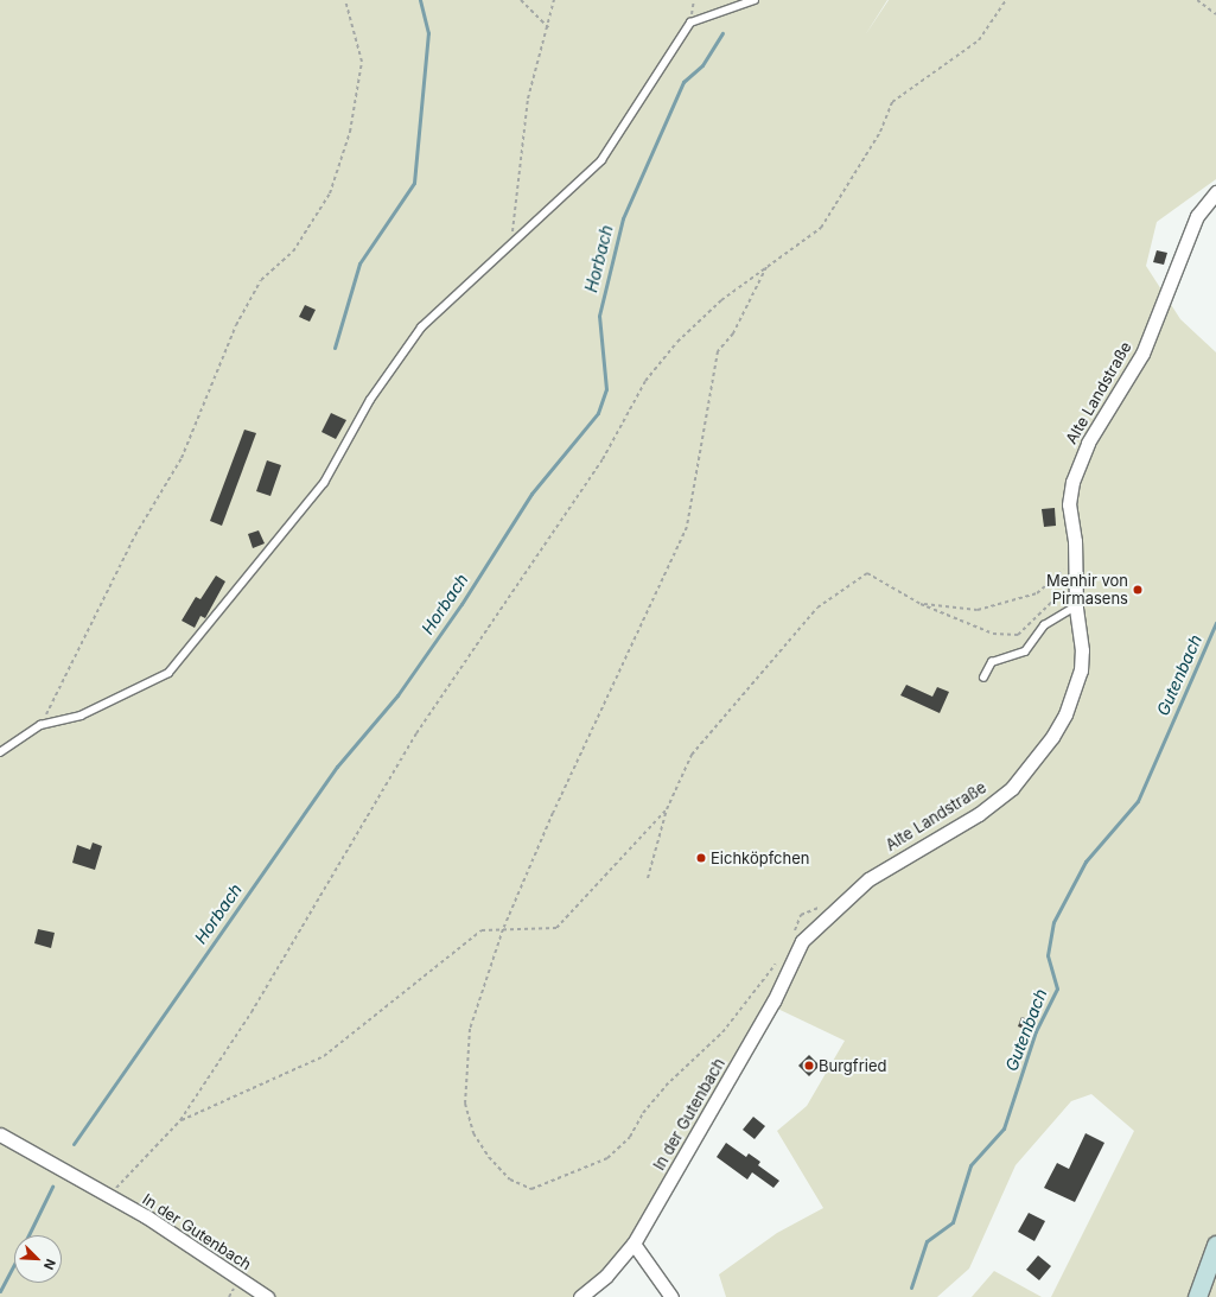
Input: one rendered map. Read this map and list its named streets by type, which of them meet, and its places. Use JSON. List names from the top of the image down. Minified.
{"streets":{"street":["Alte Landstraße","In der Gutenbach"]},"crossings":[["Alte Landstraße","In der Gutenbach"]],"water":["Horbach","Gutenbach"],"places":["Menhir von Pirmasens","Eichköpfchen","Burgfried"],"north":"bottom right"}
